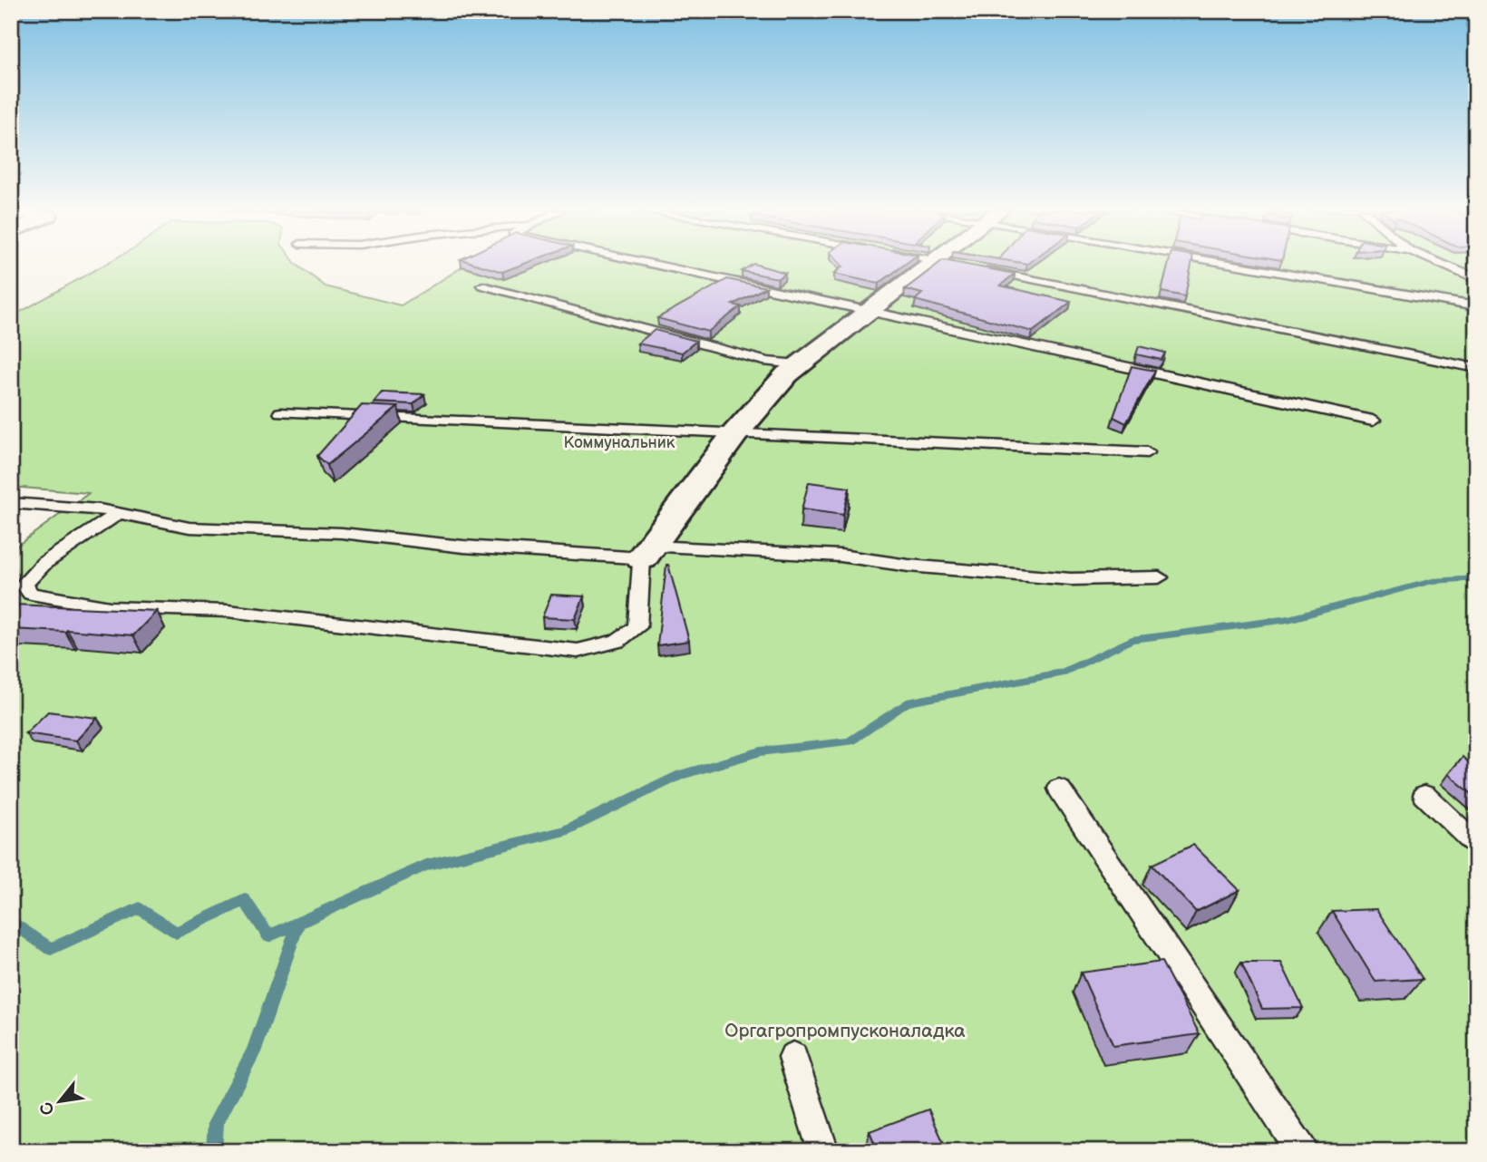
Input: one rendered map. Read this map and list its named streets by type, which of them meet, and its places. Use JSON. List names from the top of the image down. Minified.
{"parks":["Коммунальник","Оргагропромпусконаладка"],"north":"bottom left"}
